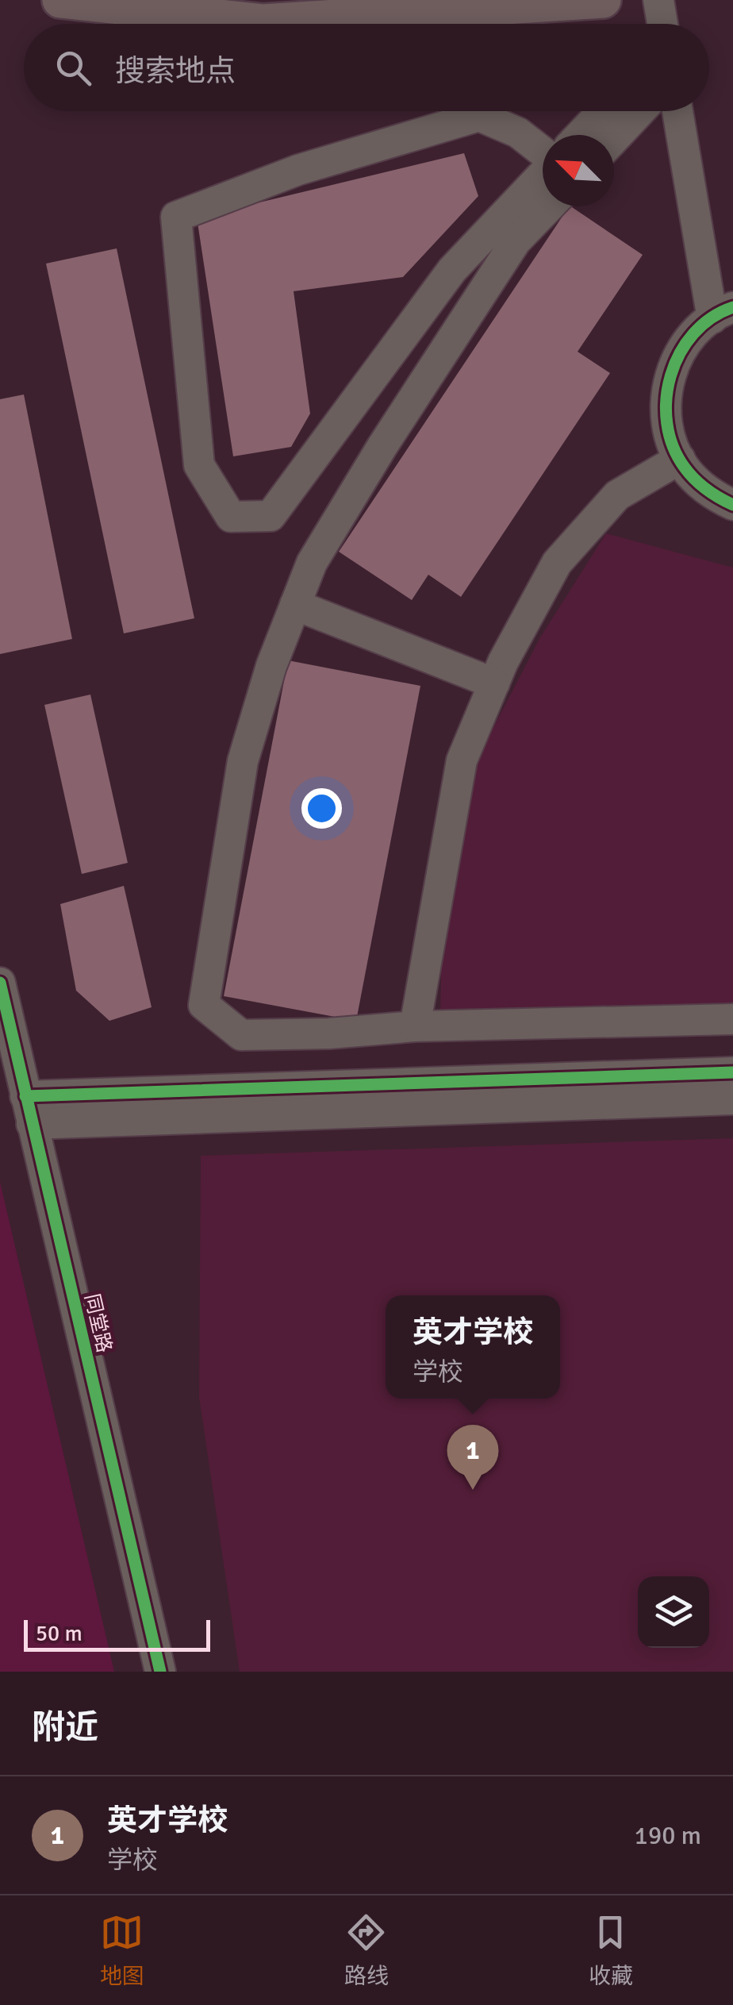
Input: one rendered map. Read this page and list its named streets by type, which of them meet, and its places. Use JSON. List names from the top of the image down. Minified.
{"streets":{"street":["同堂路"]},"scale_bar":"50 m","north":"top left","page":{"search":"搜索地点","popup":["英才学校","学校"],"pins":"1","scale":"50 m","heading":"附近","list":[{"mark":"1","name":"英才学校","note":"学校","value":"190 m"}],"nav":["地图","路线","收藏"]}}
